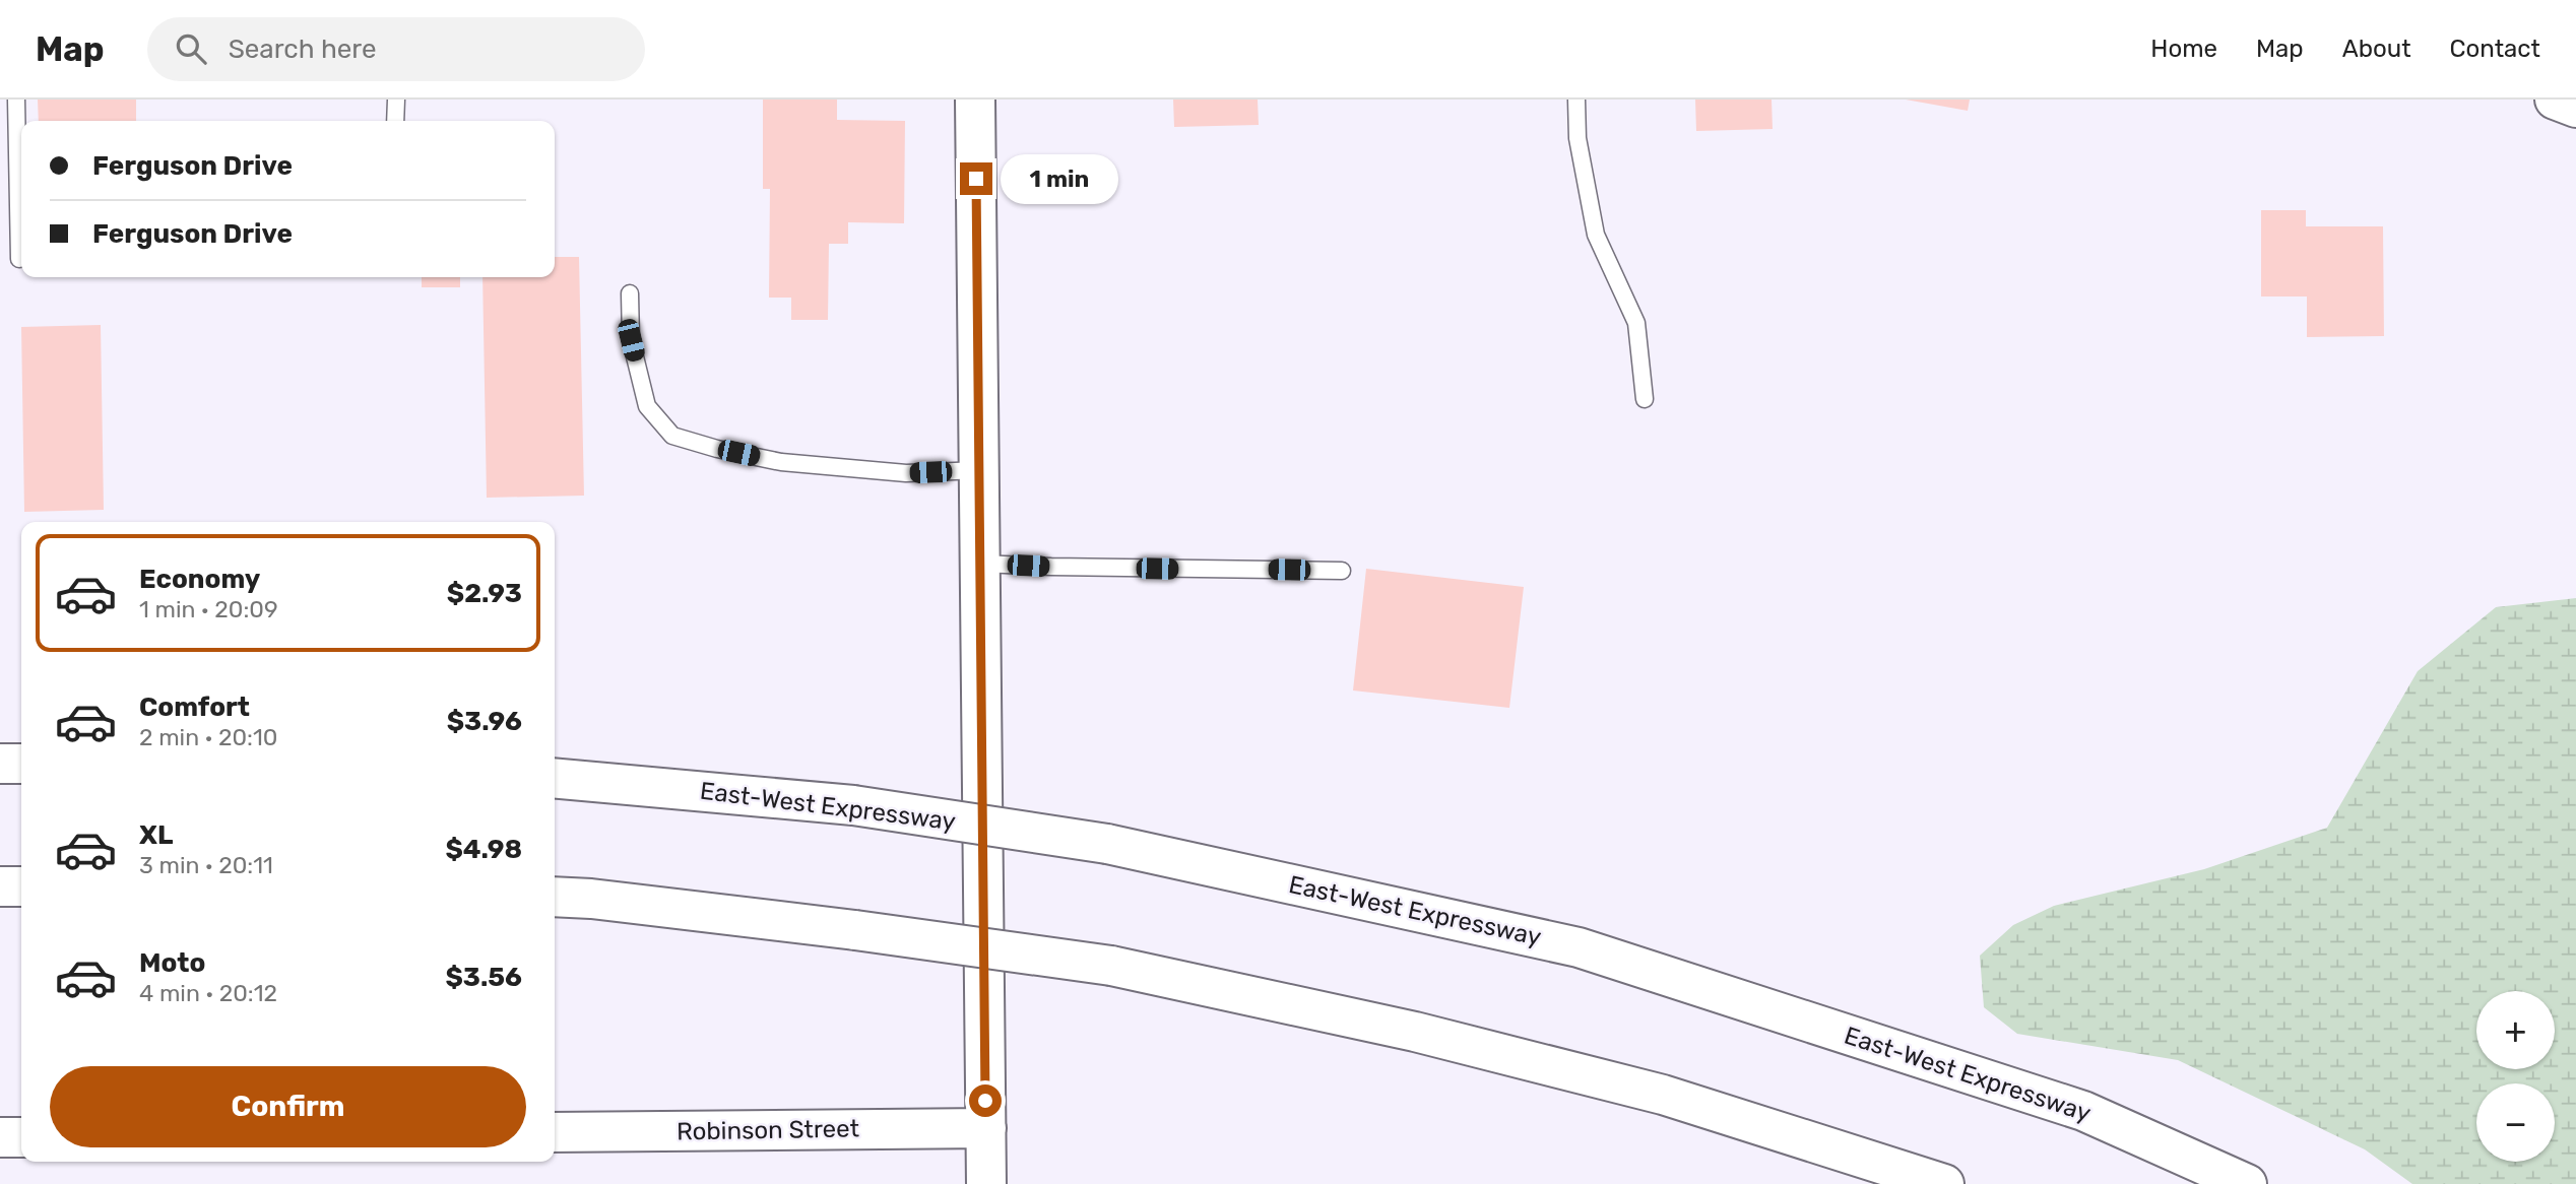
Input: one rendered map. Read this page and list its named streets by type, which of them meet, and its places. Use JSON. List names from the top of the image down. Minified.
{"streets":{"main road":["East-West Expressway","Robinson Street"]},"page":{"header":"Map","search":"Search here","nav":["Home","Map","About","Contact"],"banner":["Ferguson Drive","Ferguson Drive"],"bubble":"1 min","list":[{"name":"Economy","note":"1 min · 20:09","value":"$2.93"},{"name":"Comfort","note":"2 min · 20:10","value":"$3.96"},{"name":"XL","note":"3 min · 20:11","value":"$4.98"},{"name":"Moto","note":"4 min · 20:12","value":"$3.56"}],"map_buttons":["+","−"],"buttons":"Confirm"}}
